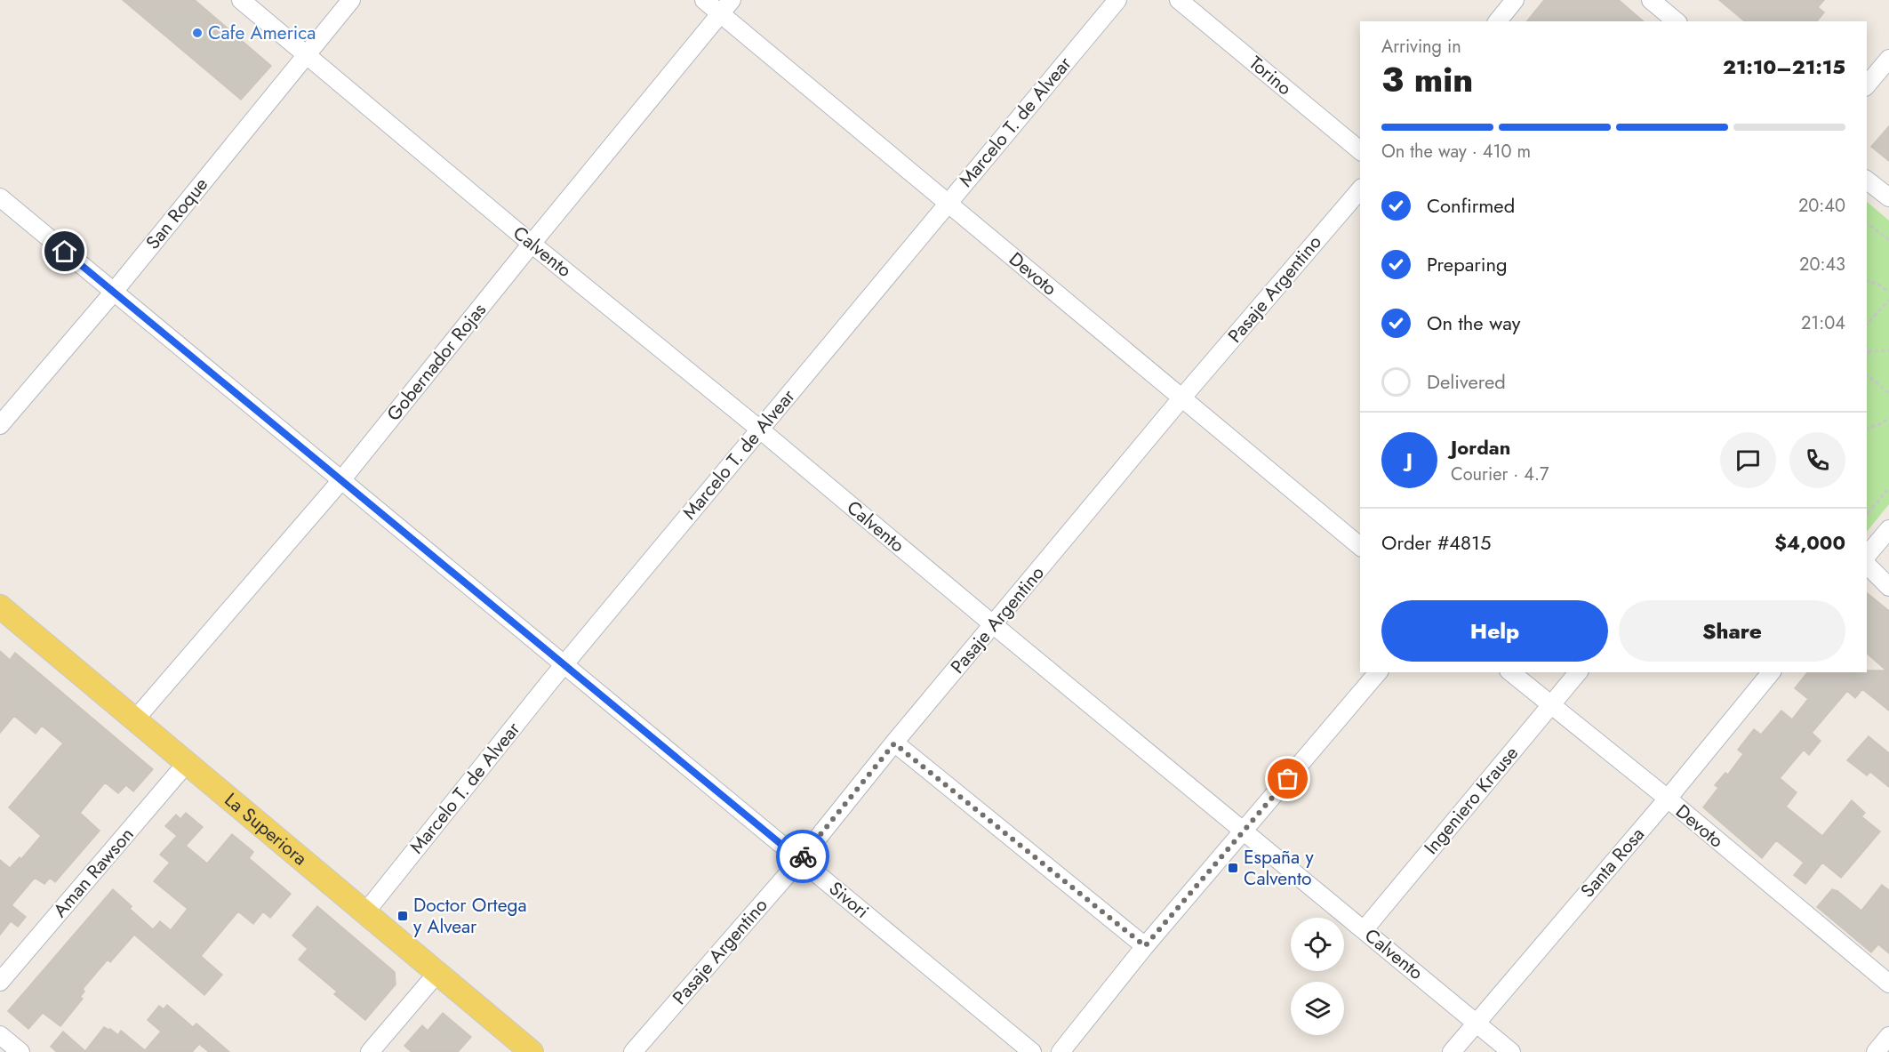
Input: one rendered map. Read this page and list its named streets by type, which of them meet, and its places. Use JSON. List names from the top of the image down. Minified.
{"streets":{"main road":["La Superiora"],"street":["Torino","Marcelo T. de Alvear","San Roque","Calvento","Devoto","Pasaje Argentino","Gobernador Rojas","Ingeniero Krause","Santa Rosa","Aman Rawson","Sivori"]},"crossings":[["Marcelo T. de Alvear","Calvento"],["Marcelo T. de Alvear","Devoto"],["Marcelo T. de Alvear","La Superiora"],["Marcelo T. de Alvear","Sivori"],["San Roque","Calvento"],["San Roque","Sivori"],["Calvento","Pasaje Argentino"],["Calvento","Gobernador Rojas"],["Calvento","Ingeniero Krause"],["Calvento","Santa Rosa"],["Devoto","Pasaje Argentino"],["Devoto","Gobernador Rojas"],["Devoto","Ingeniero Krause"],["Devoto","Santa Rosa"],["Pasaje Argentino","Sivori"],["Gobernador Rojas","La Superiora"],["Gobernador Rojas","Sivori"],["La Superiora","Aman Rawson"]],"places":{"other":["Cafe America"],"transit":["España y Calvento","Doctor Ortega y Alvear"]},"page":{"heading":["3 min","Arriving in","21:10–21:15"],"panel":["Jordan","Courier · 4.7","Order #4815","$4,000"],"bar":"On the way · 410 m","list":[["Confirmed","20:40"],["Preparing","20:43"],["On the way","21:04"],"Delivered"],"round":"J","buttons":["Help","Share"]}}
